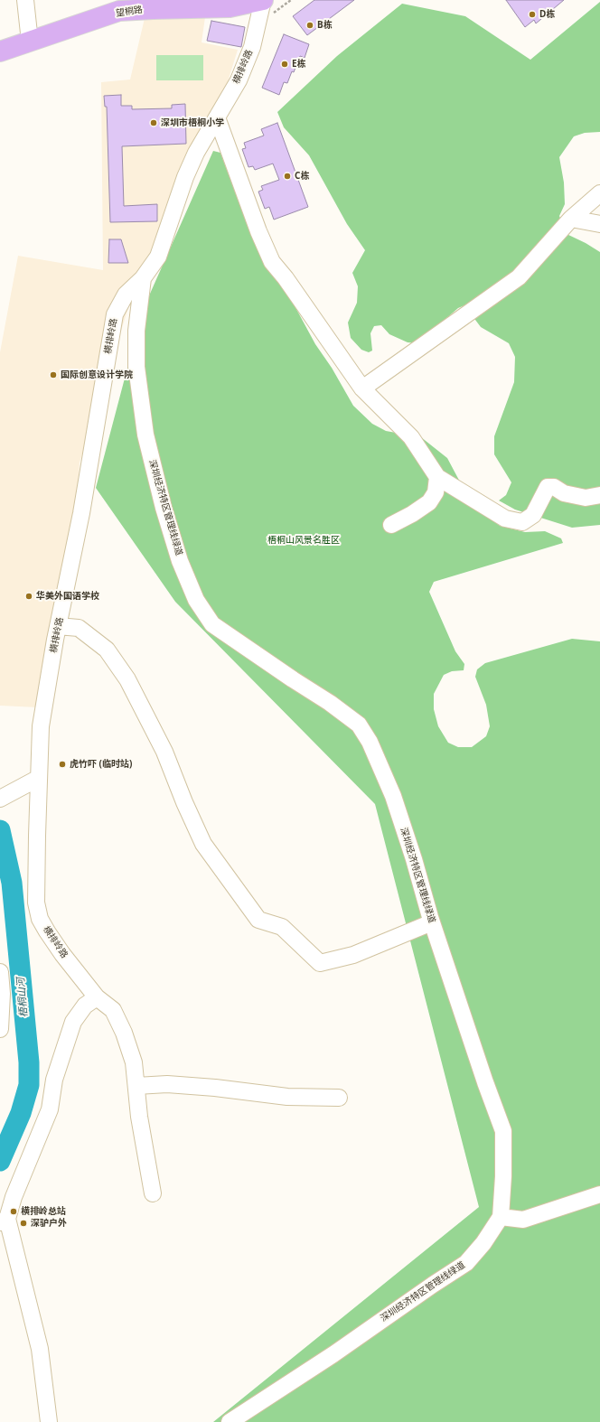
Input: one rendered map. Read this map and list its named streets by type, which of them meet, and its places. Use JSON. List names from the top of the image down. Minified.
{"streets":{"main road":["望桐路"],"street":["横排岭路","深圳经济特区管理线绿道"]},"crossings":[["望桐路","横排岭路"],["横排岭路","深圳经济特区管理线绿道"]],"water":["梧桐山河"],"parks":["梧桐山风景名胜区"],"places":["D栋","B栋","E栋","深圳市梧桐小学","C栋","国际创意设计学院","华美外国语学校","虎竹吓 (临时站)","横排岭总站","深驴户外"]}
